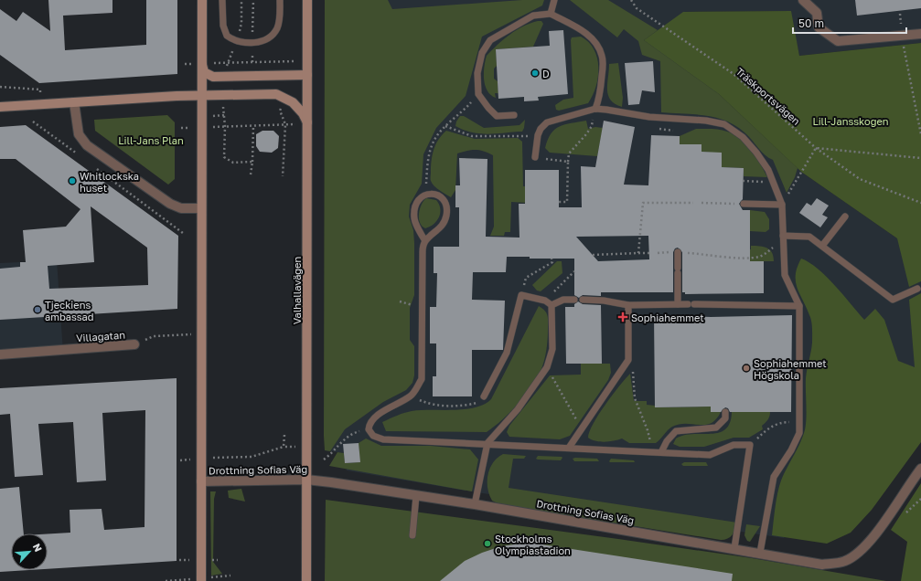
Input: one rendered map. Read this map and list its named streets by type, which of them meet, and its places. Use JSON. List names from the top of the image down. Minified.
{"streets":{"main road":["Valhallavägen"],"street":["Villagatan","Drottning Sofias Väg"],"path":["Träskportsvägen"]},"crossings":[["Valhallavägen","Drottning Sofias Väg"]],"parks":["Lill-Jansskogen","Lill-Jans Plan"],"places":{"other":["D","Whitlockska huset","Tjeckiens ambassad","Sophiahemmet Högskola","Stockholms Olympiastadion"],"health":["Sophiahemmet"]},"scale_bar":"50 m","north":"top right"}
